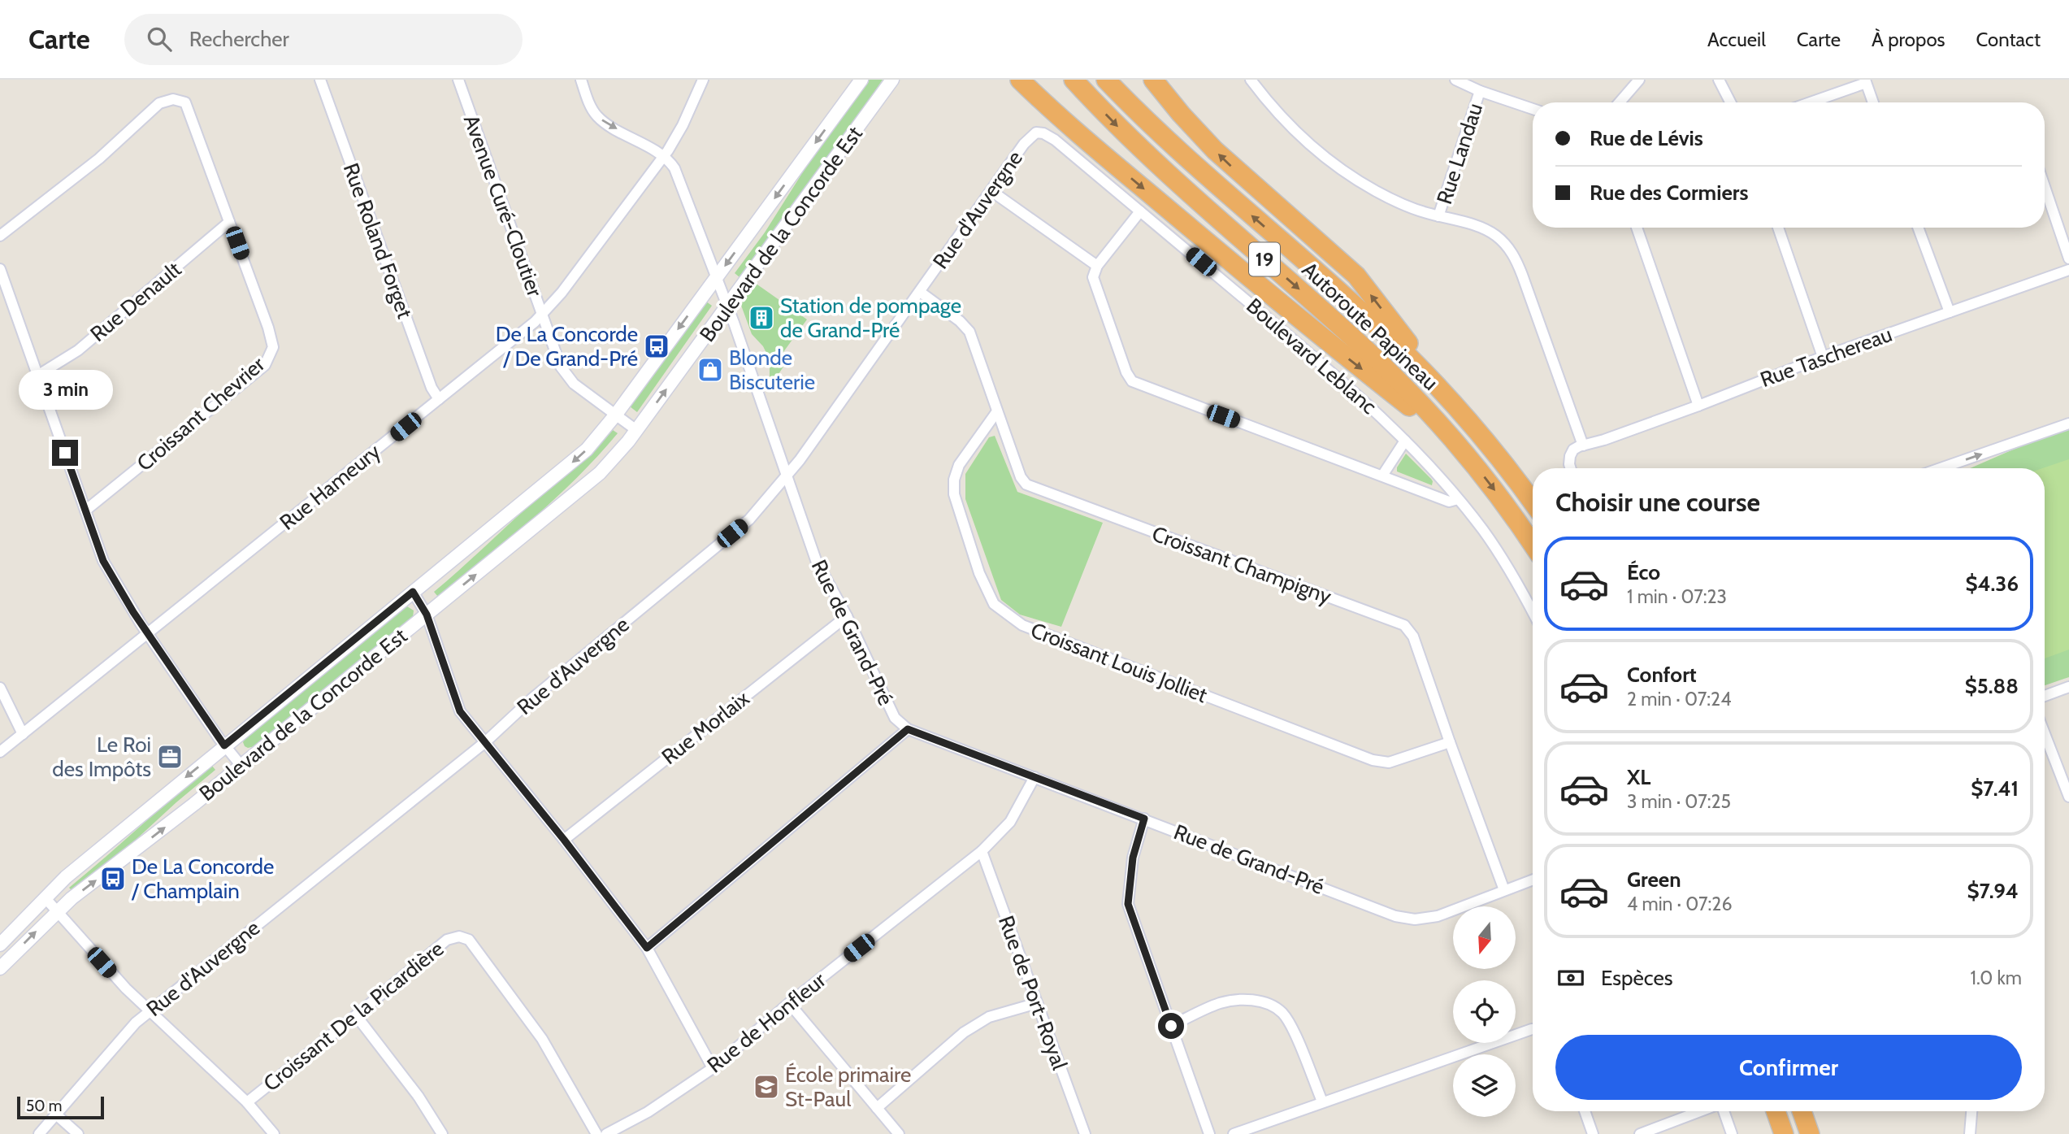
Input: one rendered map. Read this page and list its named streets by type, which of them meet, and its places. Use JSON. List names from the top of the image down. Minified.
{"streets":{"highway":["19","Autoroute Papineau"],"street":["Rue Landau","Avenue Curé-Cloutier","Rue d'Auvergne","Boulevard de la Concorde Est","Rue Roland Forget","Rue Denault","Boulevard Leblanc","Rue Taschereau","Croissant Chevrier","Rue Hameury","Croissant Champigny","Rue de Grand-Pré","Croissant Louis Jolliet","Rue Morlaix","Rue de Port-Royal","Croissant De la Picardière","Rue de Honfleur"]},"crossings":[["Avenue Curé-Cloutier","Boulevard de la Concorde Est"],["Avenue Curé-Cloutier","Rue Hameury"],["Rue d'Auvergne","Boulevard Leblanc"],["Rue d'Auvergne","Croissant Champigny"],["Rue d'Auvergne","Rue de Grand-Pré"],["Boulevard de la Concorde Est","Rue de Grand-Pré"],["Rue Roland Forget","Rue Hameury"],["Rue Denault","Croissant Chevrier"],["Rue Hameury","Rue de Grand-Pré"],["Croissant Champigny","Rue de Grand-Pré"],["Croissant Champigny","Croissant Louis Jolliet"],["Rue de Grand-Pré","Rue Morlaix"],["Rue de Grand-Pré","Rue de Honfleur"],["Rue de Port-Royal","Rue de Honfleur"]],"places":{"building":["Station de pompage de Grand-Pré"],"bus stop":["De La Concorde / De Grand-Pré","De La Concorde / Champlain"],"shop":["Blonde Biscuterie"],"office":["Le Roi des Impôts"],"school or university":["École primaire St-Paul"]},"scale_bar":"50 m","north":"bottom","page":{"header":"Carte","search":"Rechercher","nav":["Accueil","Carte","À propos","Contact"],"banner":["Rue de Lévis","Rue des Cormiers"],"bubble":"3 min","heading":"Choisir une course","list":[{"name":"Éco","note":"1 min · 07:23","value":"$4.36"},{"name":"Confort","note":"2 min · 07:24","value":"$5.88"},{"name":"XL","note":"3 min · 07:25","value":"$7.41"},{"name":"Green","note":"4 min · 07:26","value":"$7.94"}],"pay":["Espèces","1.0 km"],"buttons":"Confirmer","scale":"50 m"}}
